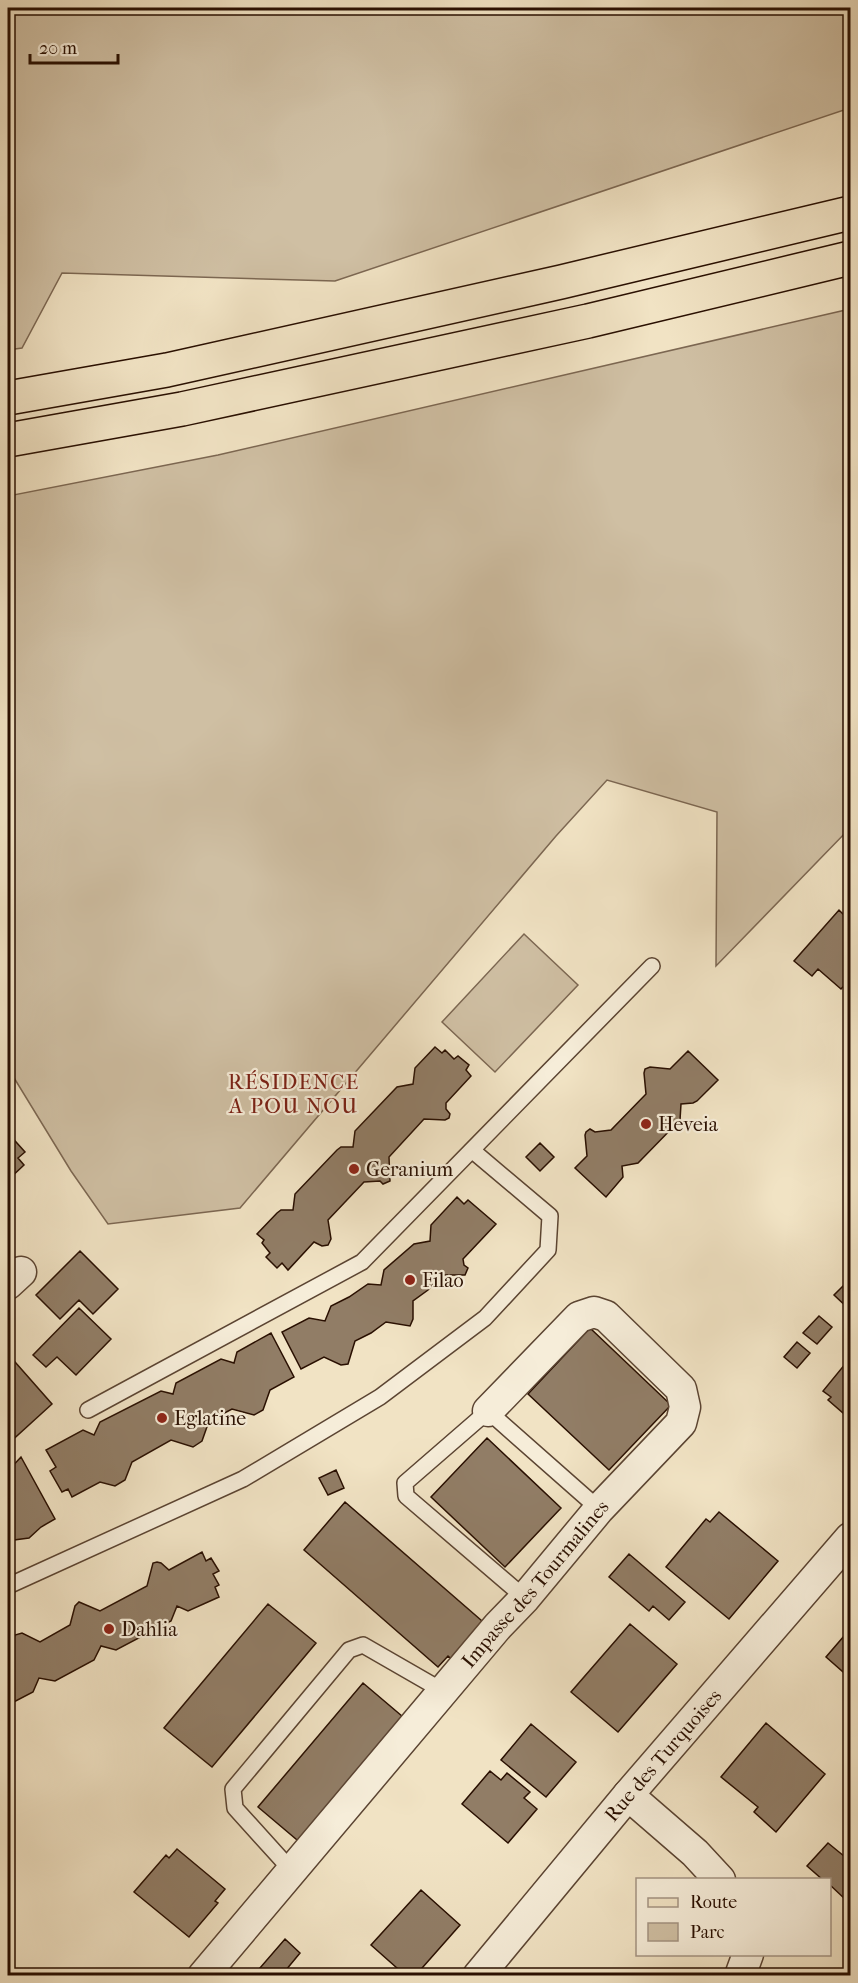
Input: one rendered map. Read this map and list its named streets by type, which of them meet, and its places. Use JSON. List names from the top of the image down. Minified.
{"streets":{"street":["Impasse des Tourmalines","Rue des Turquoises"]},"districts":["RÉSIDENCE A POU NOU"],"places":["Heveia","Geranium","Filao","Eglatine","Dahlia"],"legend":["Route","Parc"],"scale_bar":"20 m"}
